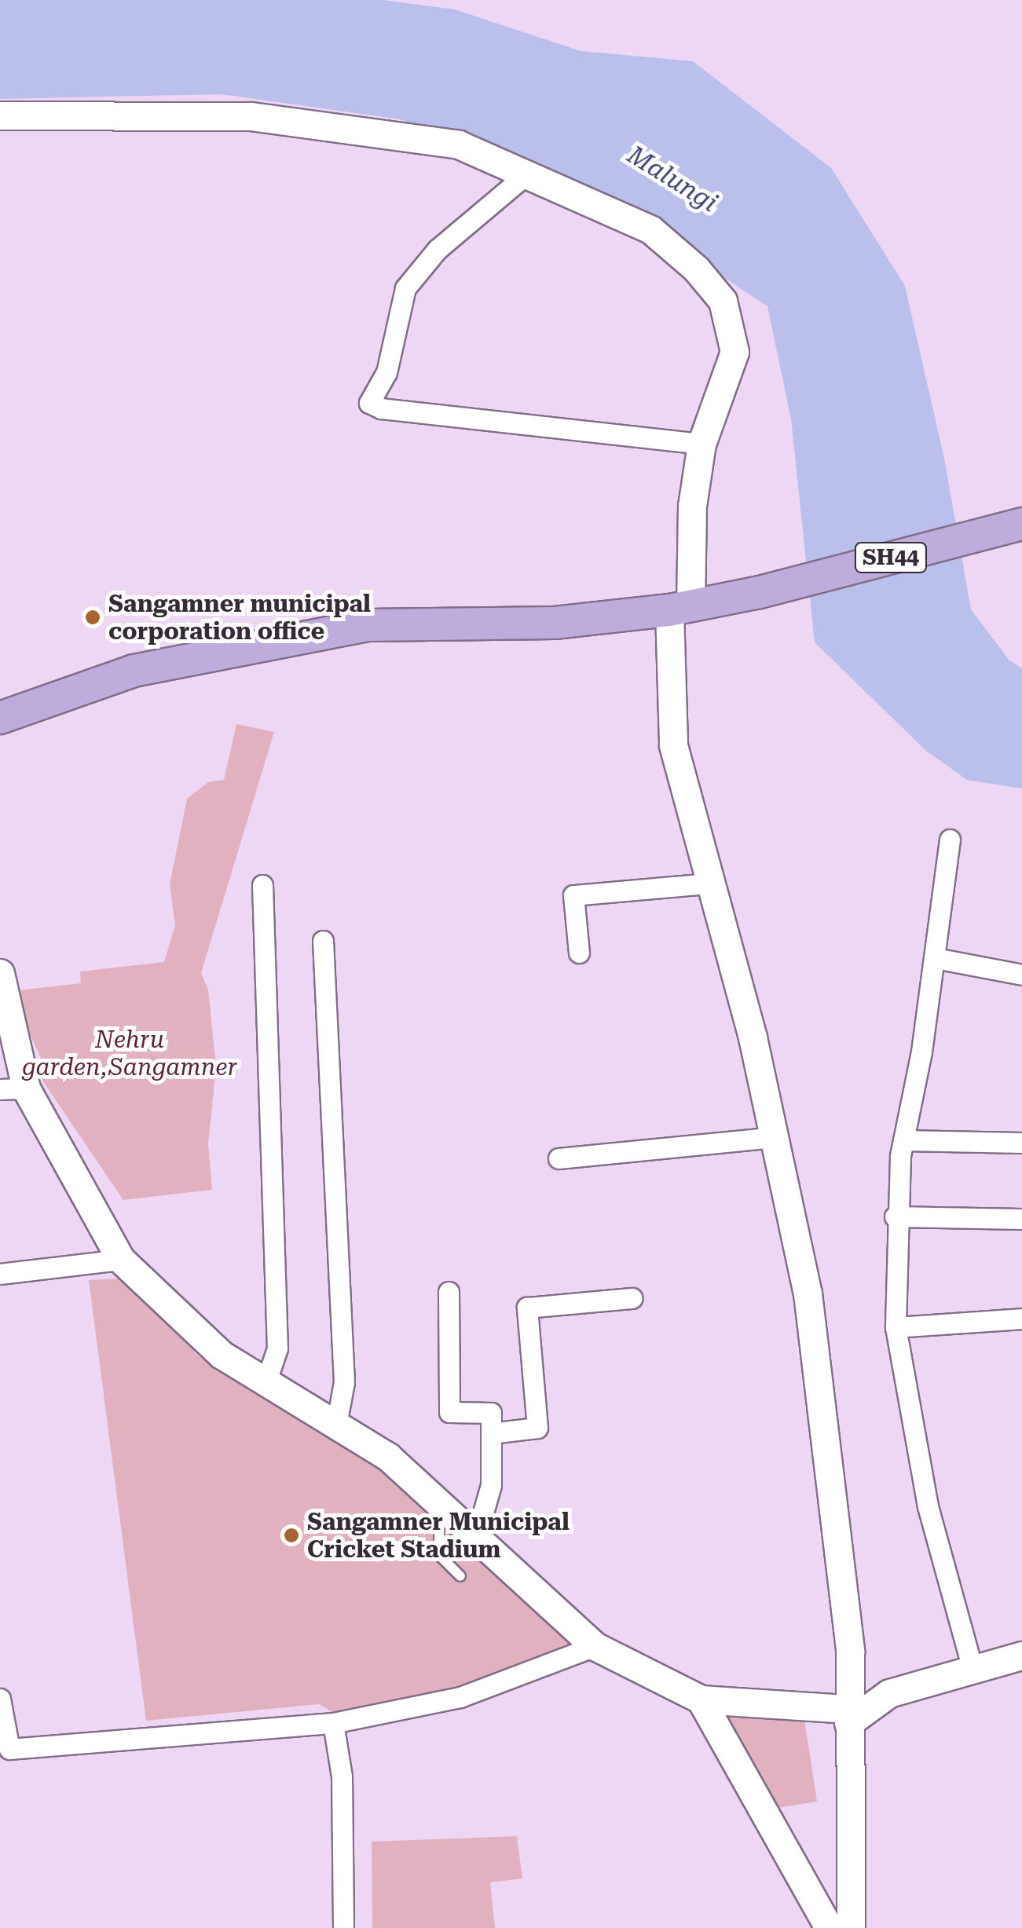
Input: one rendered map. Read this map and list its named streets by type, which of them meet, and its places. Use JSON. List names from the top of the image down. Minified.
{"streets":{"main road":["SH44"]},"water":["Malungi"],"parks":["Nehru garden,Sangamner"],"places":["Sangamner municipal corporation office","Sangamner Municipal Cricket Stadium"]}
